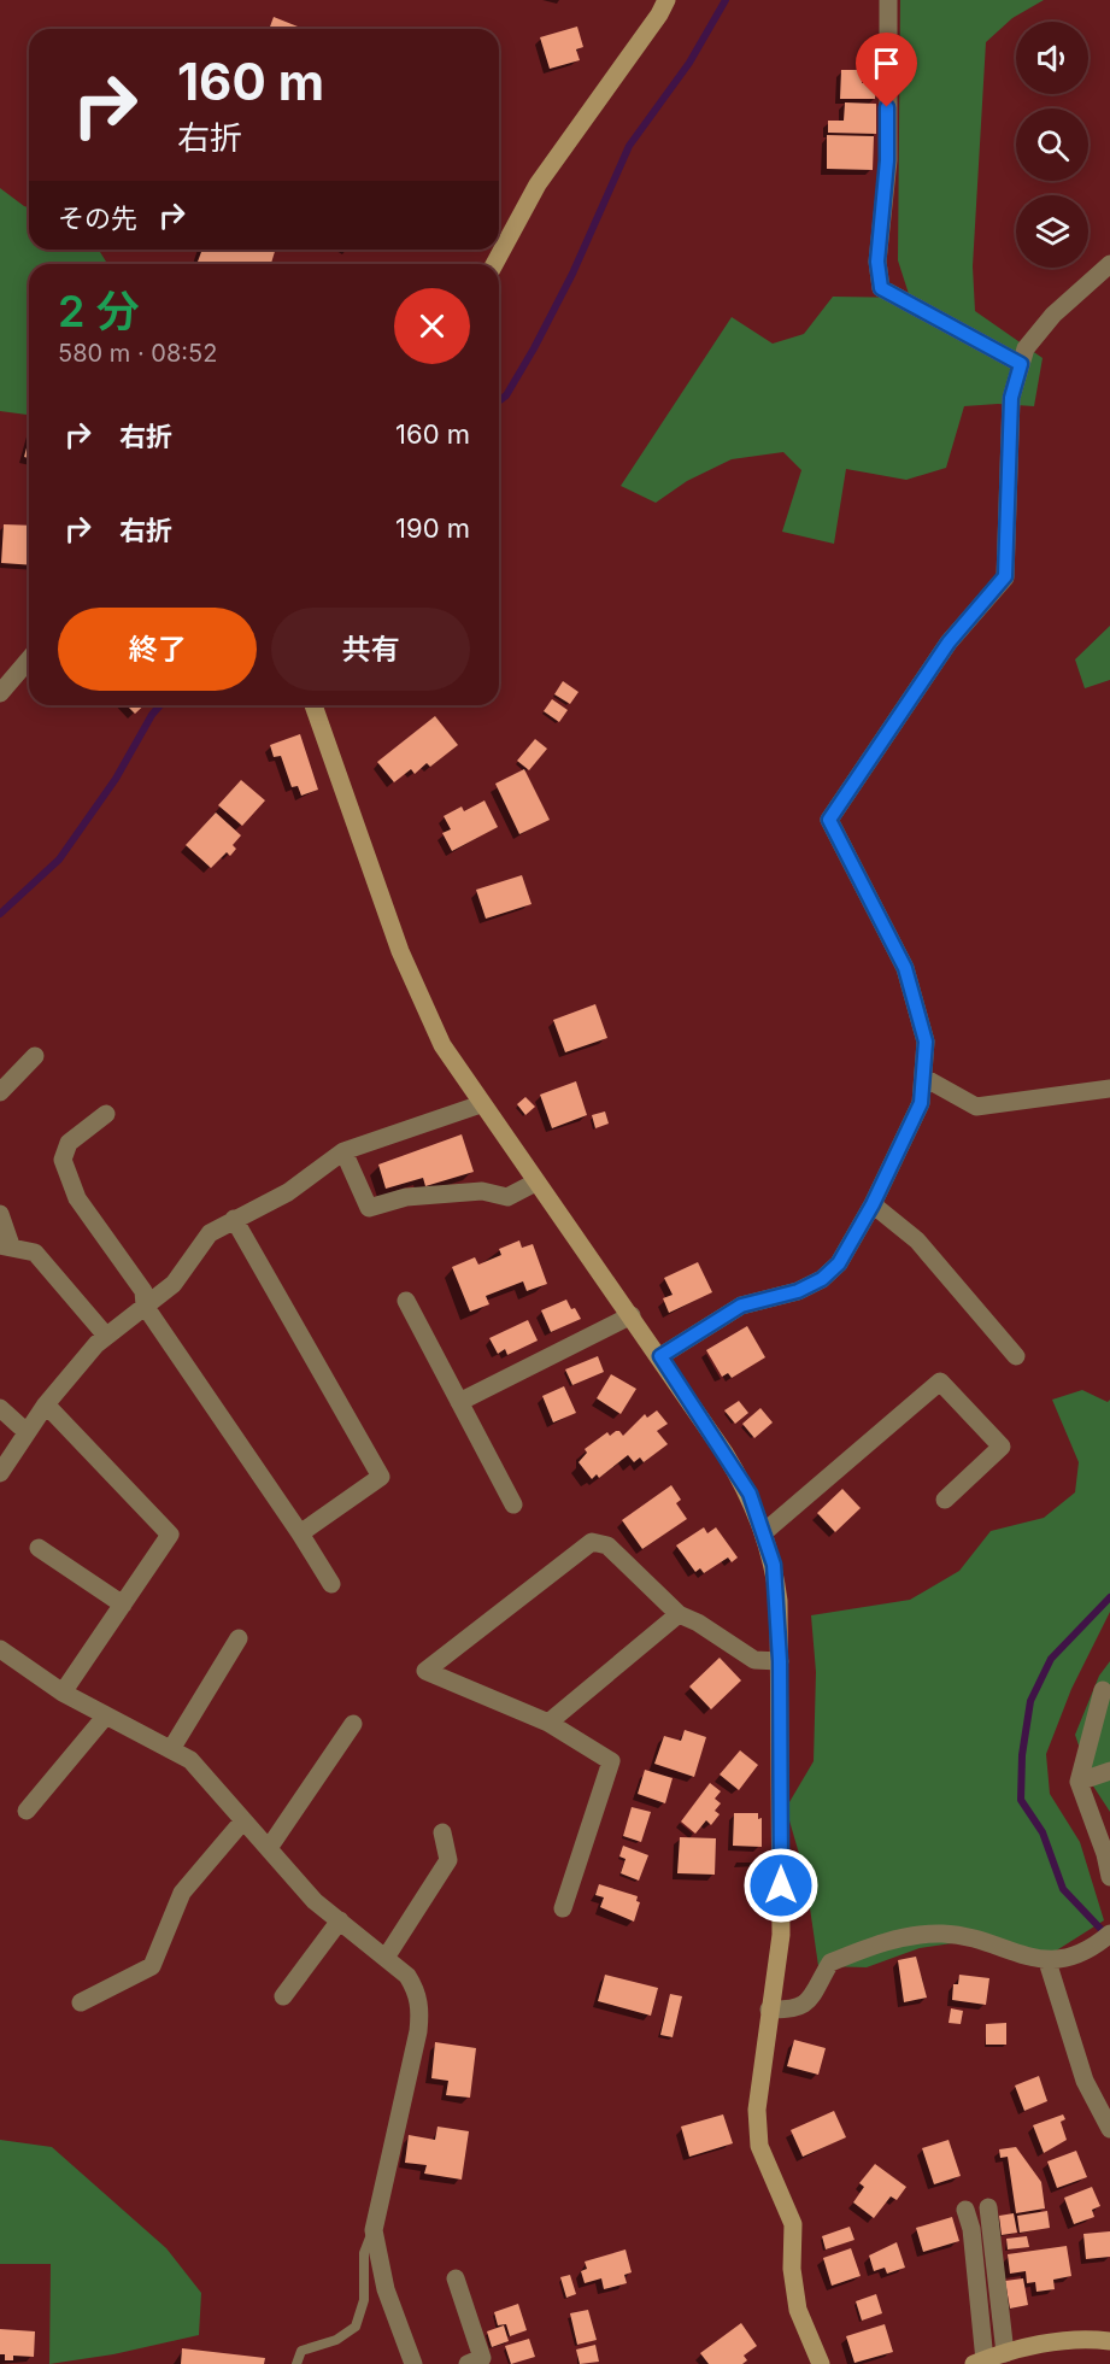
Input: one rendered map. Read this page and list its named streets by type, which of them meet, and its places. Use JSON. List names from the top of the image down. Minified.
{"page":{"turn":["160 m","右折"],"then":"その先","heading":["2 分","580 m · 08:52"],"list":[{"name":"右折","value":"160 m"},{"name":"右折","value":"190 m"}],"buttons":["終了","共有"]}}
